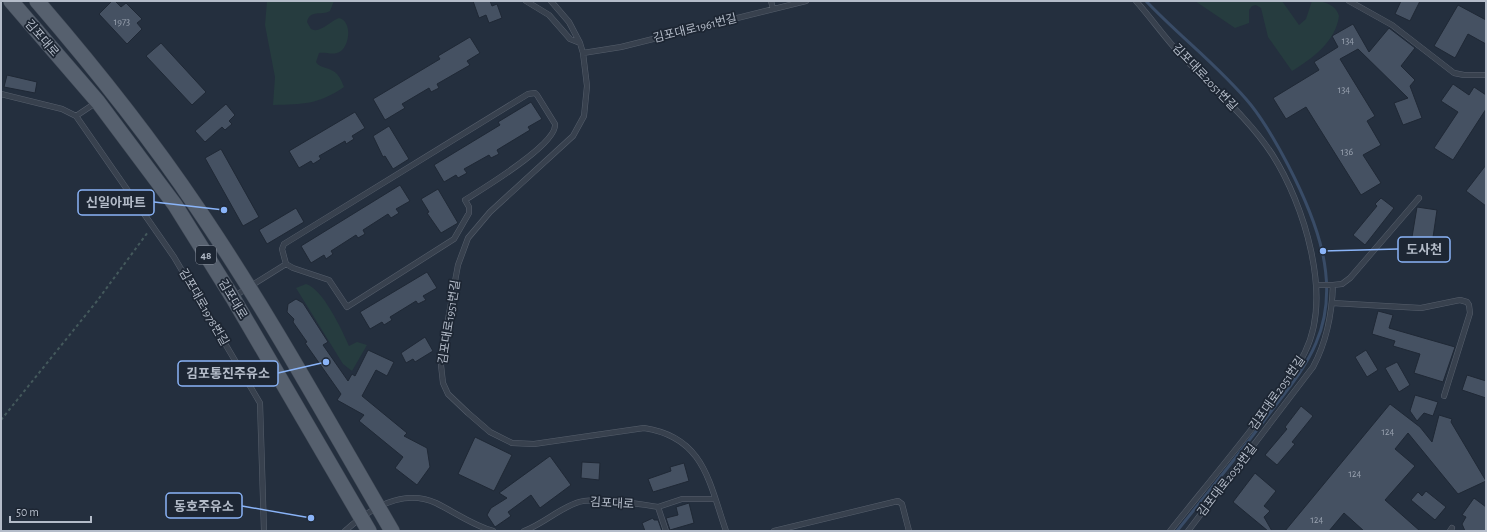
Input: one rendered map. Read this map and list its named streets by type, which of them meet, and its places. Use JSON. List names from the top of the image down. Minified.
{"streets":{"main road":["김포대로","48"],"lane":["김포대로1961번길","김포대로2051번길","김포대로1978번길","김포대로1951번길","김포대로2053번길"]},"crossings":[["김포대로1961번길","김포대로1951번길"]],"places":["신일아파트","도사천","김포통진주유소","동호주유소"],"house_numbers":["1973","134","134","136","124","124","124"],"scale_bar":"50 m"}
